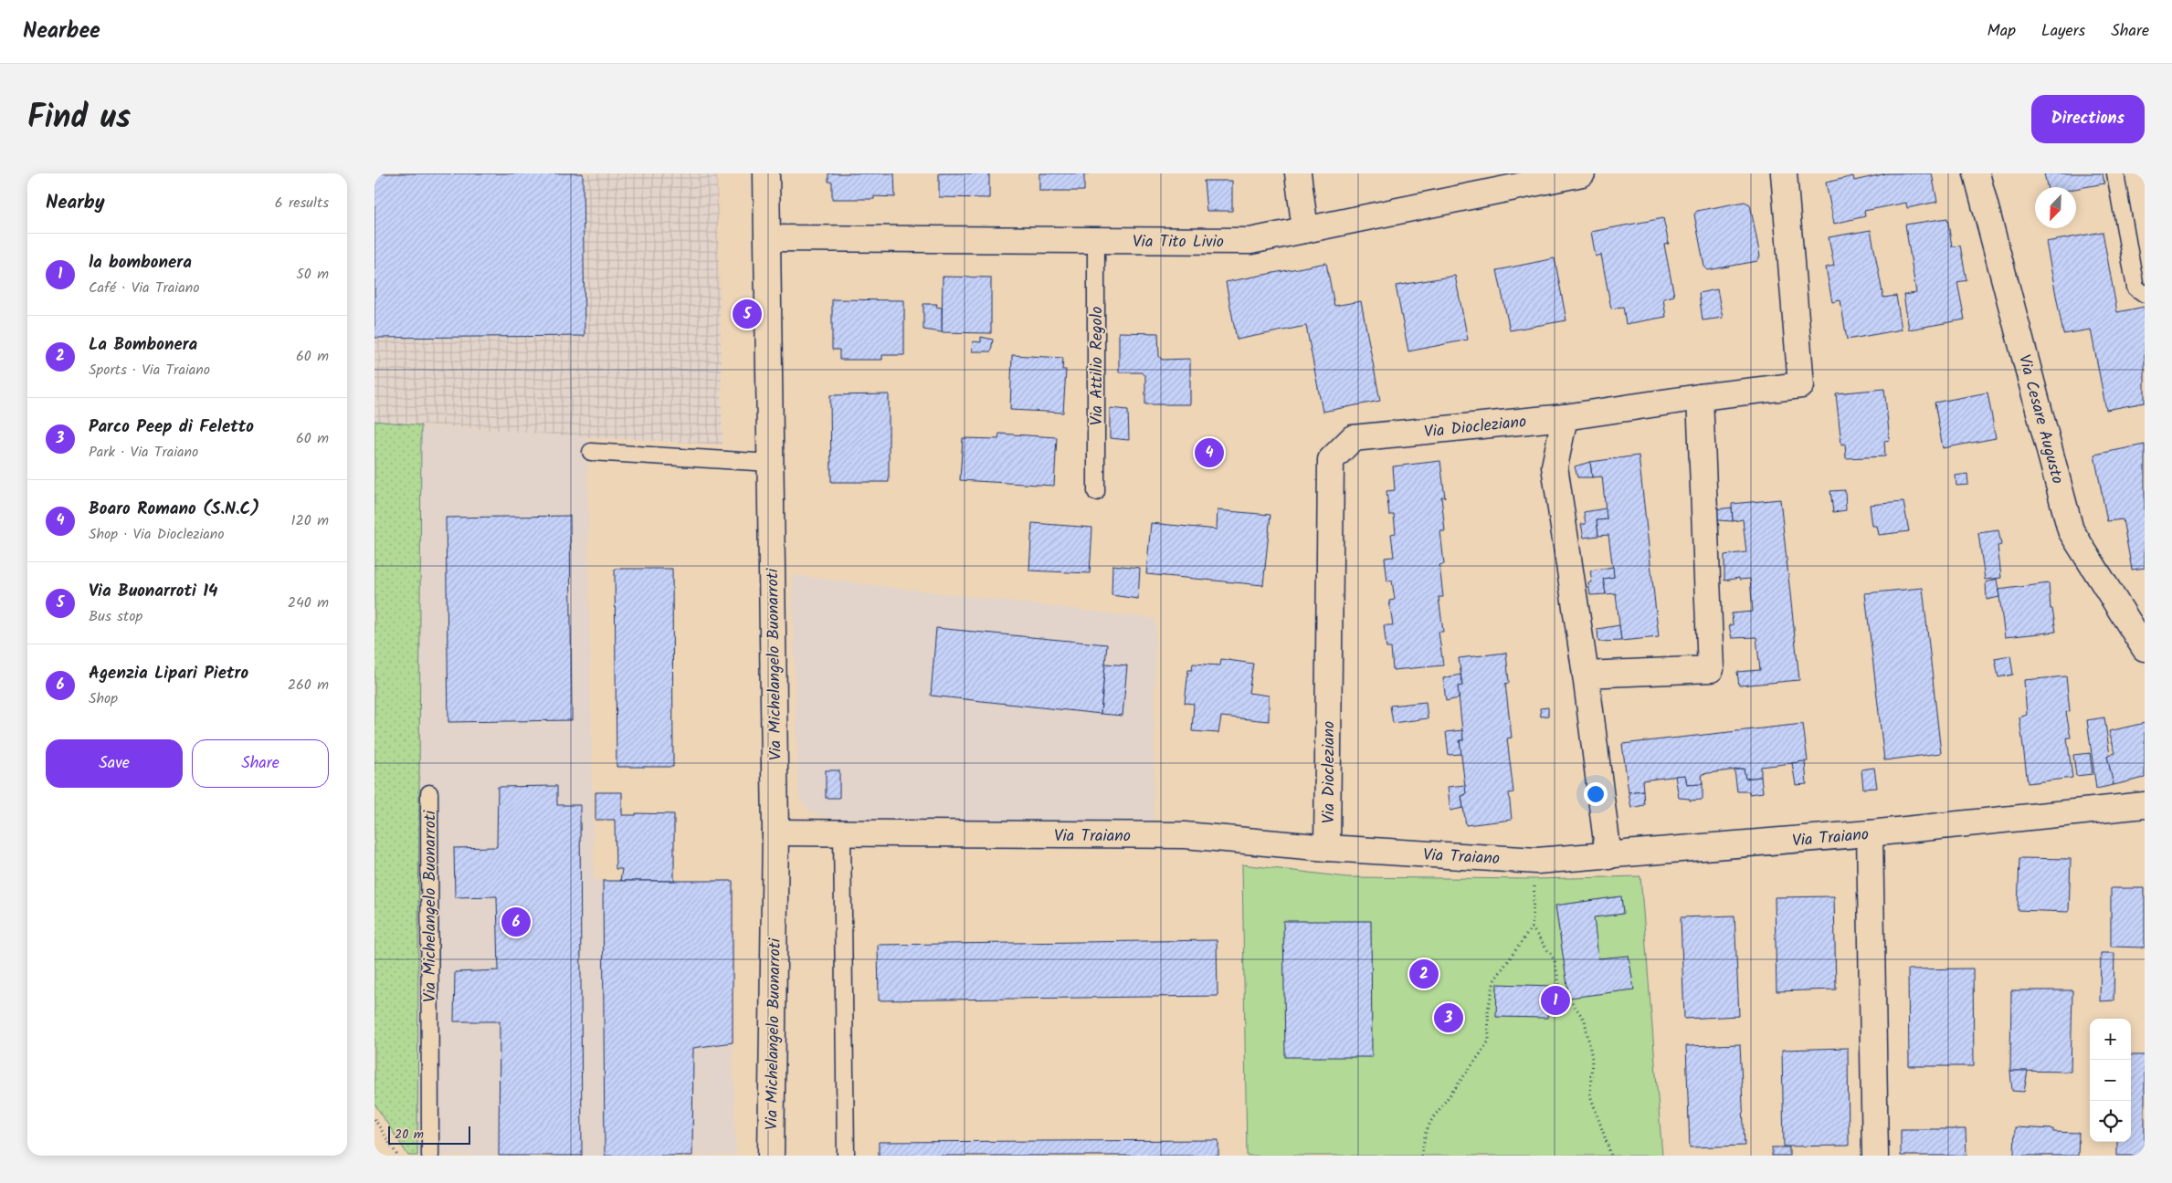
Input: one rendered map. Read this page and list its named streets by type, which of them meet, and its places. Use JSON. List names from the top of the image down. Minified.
{"streets":{"street":["Via Tito Livio","Via Cesare Augusto","Via Diocleziano","Via Michelangelo Buonarroti","Via Traiano"],"lane":["Via Attilio Regolo"]},"crossings":[["Via Tito Livio","Via Attilio Regolo"],["Via Tito Livio","Via Michelangelo Buonarroti"],["Via Diocleziano","Via Traiano"],["Via Michelangelo Buonarroti","Via Traiano"]],"scale_bar":"20 m","north":"bottom left","page":{"header":"Nearbee","nav":["Map","Layers","Share"],"title":"Find us","buttons":["Directions",["Save","Share"]],"heading":["Nearby","6 results"],"list":[{"mark":"1","name":"la bombonera","note":"Café · Via Traiano","value":"50 m"},{"mark":"2","name":"La Bombonera","note":"Sports · Via Traiano","value":"60 m"},{"mark":"3","name":"Parco Peep di Feletto","note":"Park · Via Traiano","value":"60 m"},{"mark":"4","name":"Boaro Romano (S.N.C)","note":"Shop · Via Diocleziano","value":"120 m"},{"mark":"5","name":"Via Buonarroti 14","note":"Bus stop","value":"240 m"},{"mark":"6","name":"Agenzia Lipari Pietro","note":"Shop","value":"260 m"}],"pins":["5","4","6","2","1","3"],"map_buttons":["+","−"],"scale":"20 m"}}
